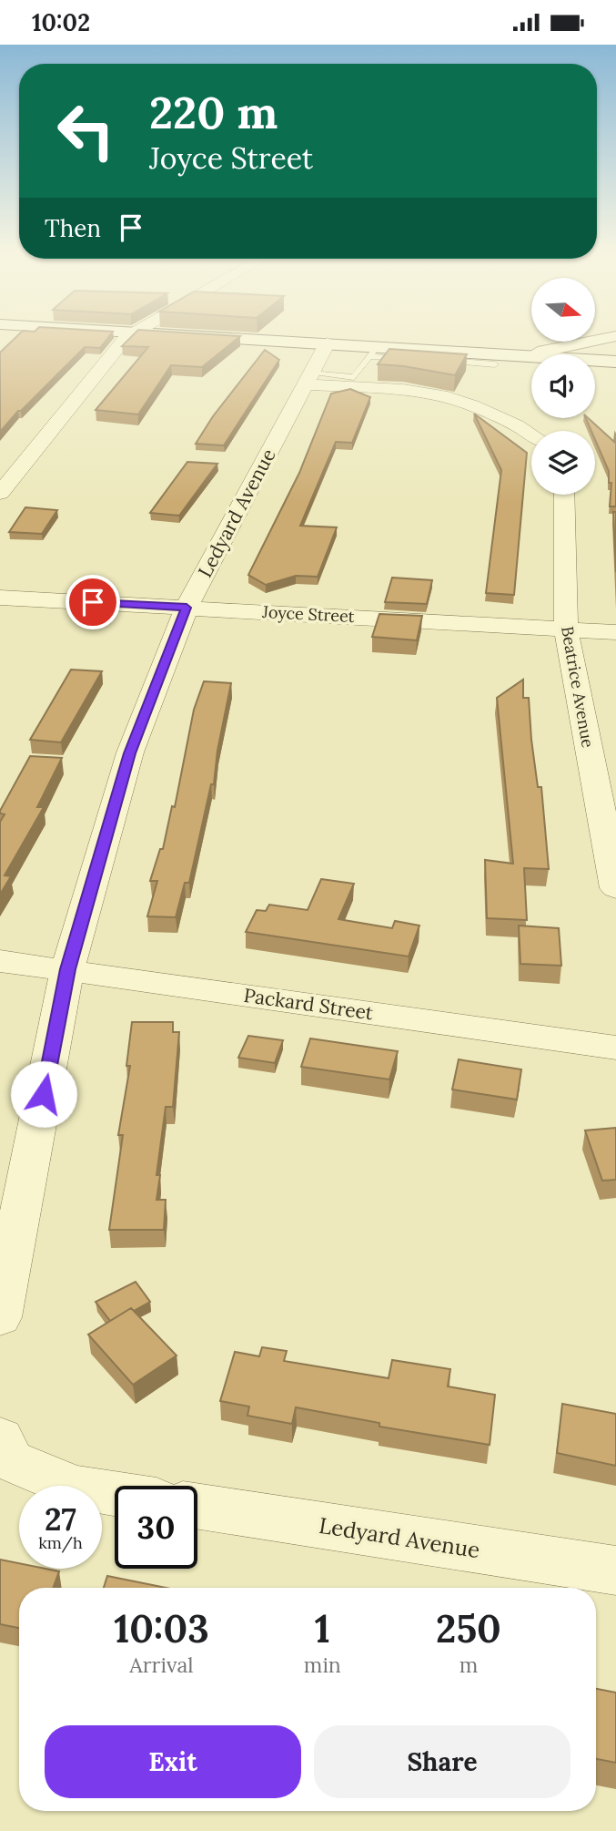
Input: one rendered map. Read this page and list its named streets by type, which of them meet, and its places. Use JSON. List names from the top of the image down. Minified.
{"streets":{"street":["Ledyard Avenue","Joyce Street","Beatrice Avenue","Packard Street"]},"crossings":[["Ledyard Avenue","Joyce Street"],["Ledyard Avenue","Packard Street"],["Joyce Street","Beatrice Avenue"]],"north":"right","page":{"status":"10:02","turn":["220 m","Joyce Street"],"then":"Then","speed":"27 km/h","limit":"30","eta":["10:03","Arrival","1","min","250","m"],"buttons":["Exit","Share"]}}
